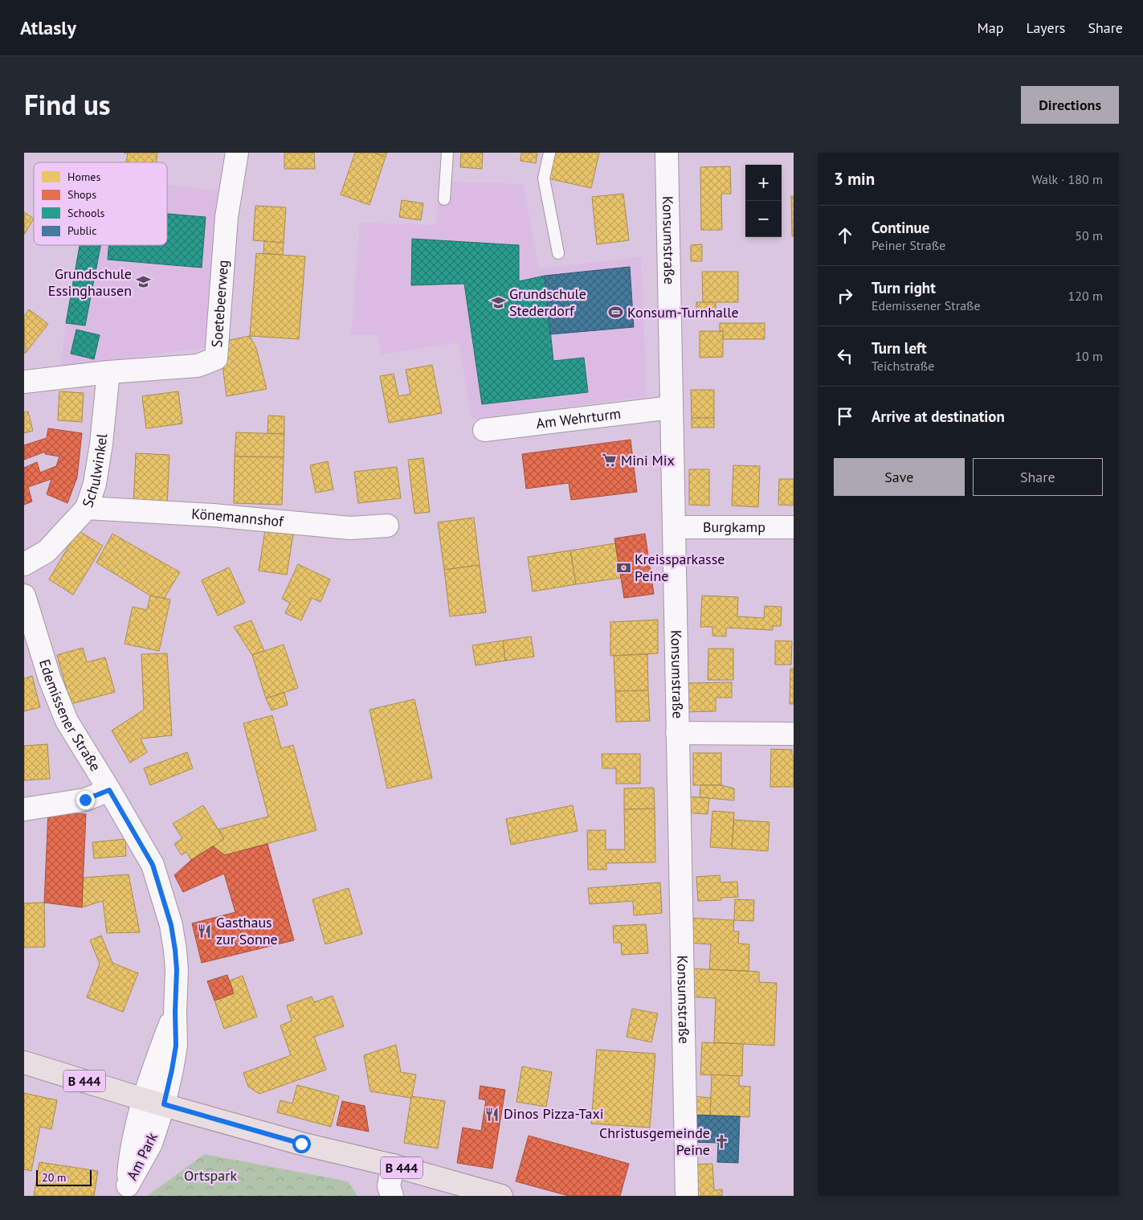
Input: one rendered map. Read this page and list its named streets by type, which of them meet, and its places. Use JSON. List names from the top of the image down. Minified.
{"streets":{"main road":["B 444"],"street":["Konsumstraße","Soetebeerweg","Am Wehrturm","Schulwinkel","Könemannshof","Burgkamp","Edemissener Straße","Am Park"]},"crossings":[["Konsumstraße","Am Wehrturm"],["Konsumstraße","Burgkamp"],["Soetebeerweg","Schulwinkel"],["Schulwinkel","Könemannshof"],["Edemissener Straße","B 444"],["Edemissener Straße","Am Park"],["B 444","Am Park"]],"parks":["Ortspark"],"places":{"school or university":["Grundschule Essinghausen","Grundschule Stederdorf"],"sports":["Konsum-Turnhalle"],"supermarket":["Mini Mix"],"bank":["Kreissparkasse Peine"],"restaurant":["Gasthaus zur Sonne","Dinos Pizza-Taxi"],"church":["Christusgemeinde Peine"]},"legend":["Homes","Shops","Schools","Public"],"scale_bar":"20 m","page":{"header":"Atlasly","nav":["Map","Layers","Share"],"title":"Find us","buttons":["Directions",["Save","Share"]],"heading":["3 min","Walk · 180 m"],"map_buttons":["+","−"],"list":[["Continue","Peiner Straße","50 m"],["Turn right","Edemissener Straße","120 m"],["Turn left","Teichstraße","10 m"],"Arrive at destination"],"scale":"20 m"}}
